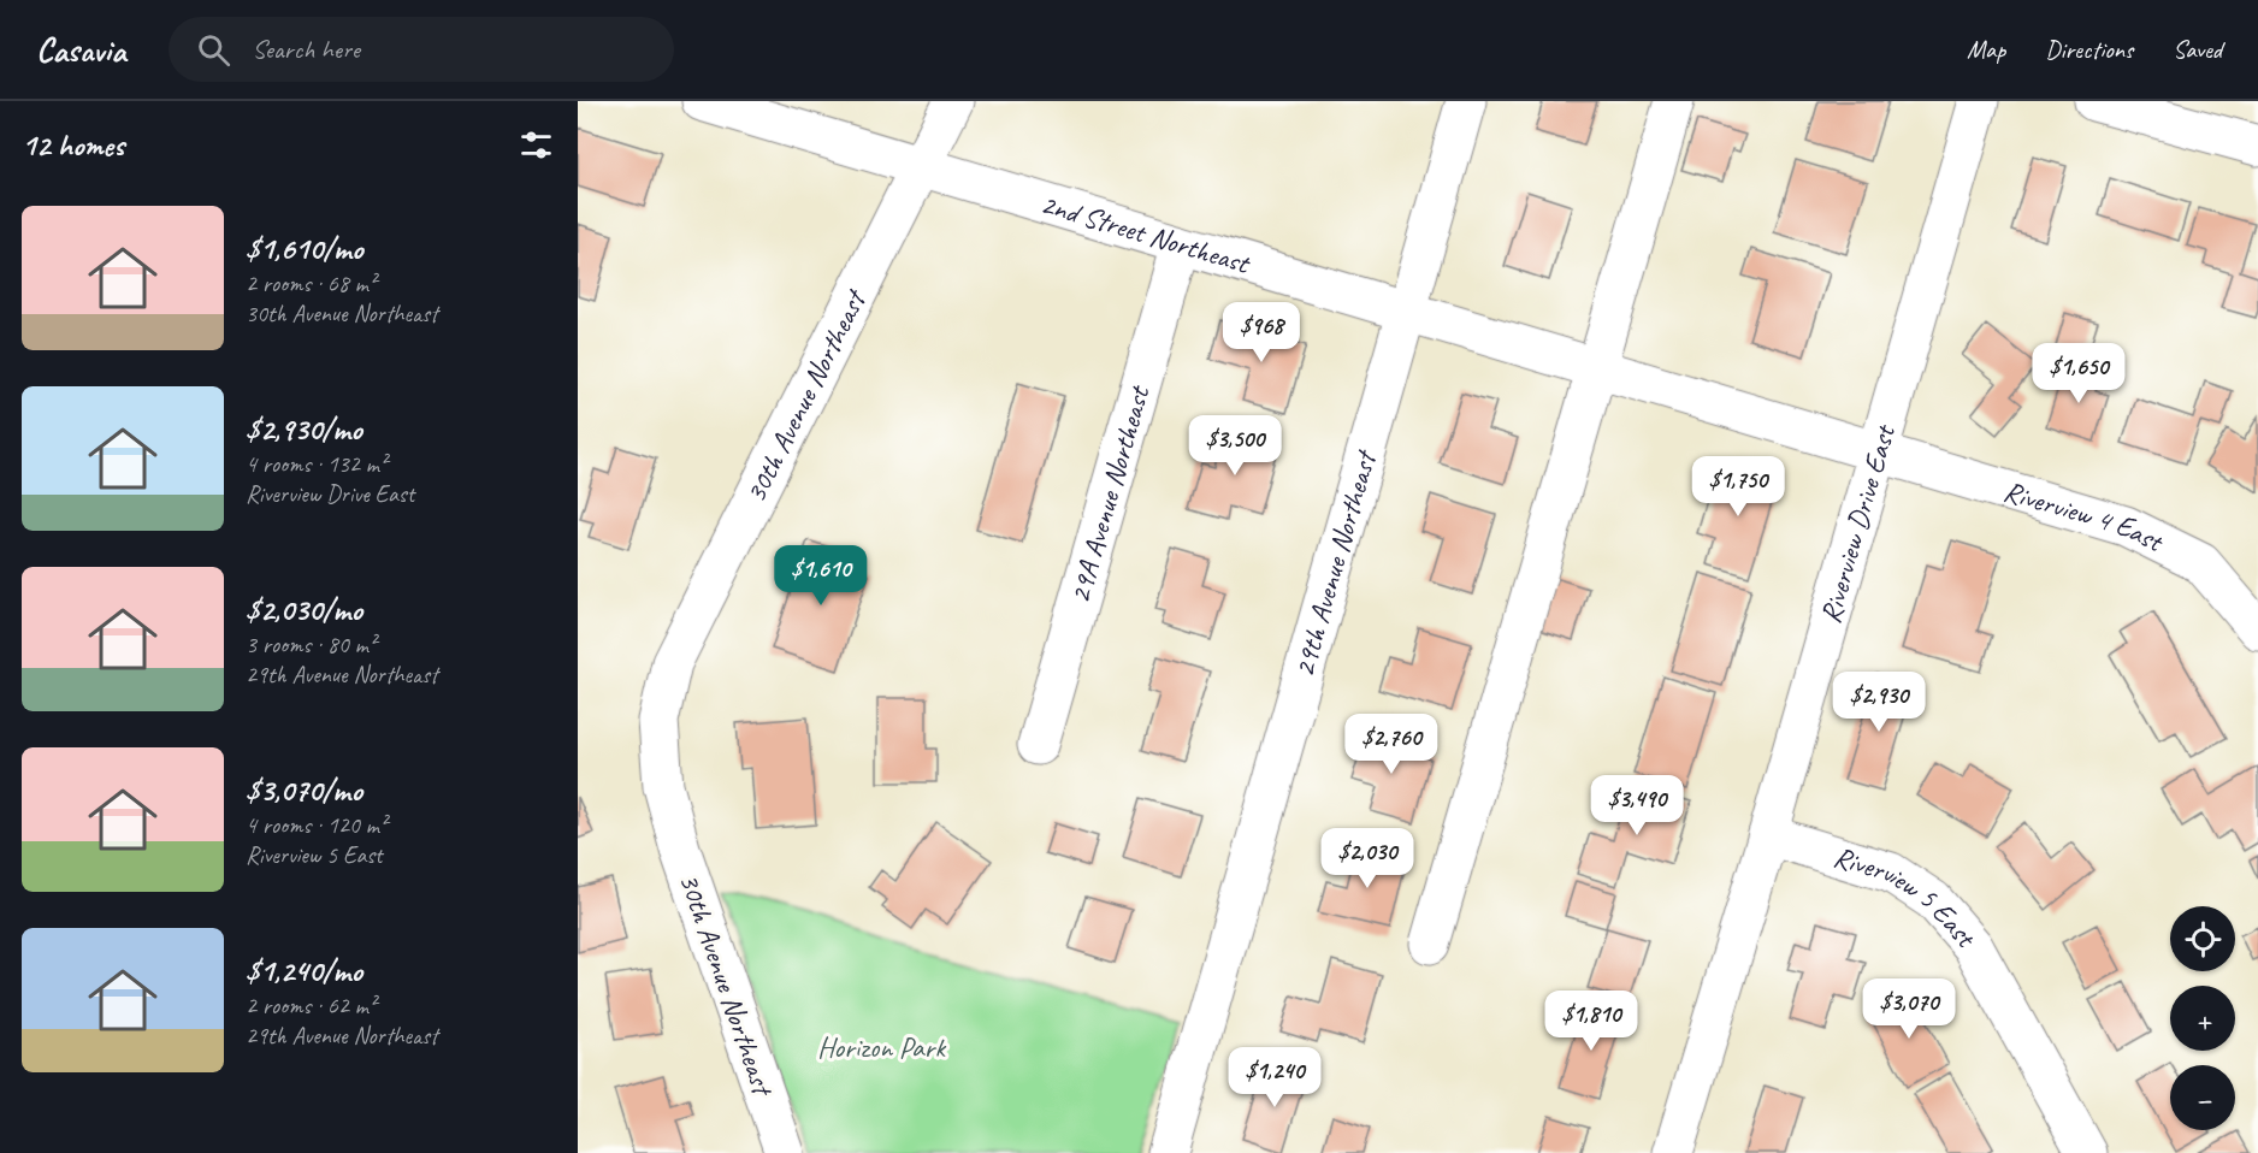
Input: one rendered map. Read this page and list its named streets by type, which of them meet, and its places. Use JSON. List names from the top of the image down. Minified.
{"streets":{"street":["2nd Street Northeast","30th Avenue Northeast","29A Avenue Northeast","Riverview 4 East","Riverview Drive East","29th Avenue Northeast","Riverview 5 East"]},"crossings":[["2nd Street Northeast","30th Avenue Northeast"],["2nd Street Northeast","29A Avenue Northeast"],["2nd Street Northeast","Riverview 4 East"],["2nd Street Northeast","Riverview Drive East"],["2nd Street Northeast","29th Avenue Northeast"],["Riverview 4 East","Riverview Drive East"],["Riverview Drive East","Riverview 5 East"]],"parks":["Horizon Park"],"page":{"header":"Casavia","search":"Search here","nav":["Map","Directions","Saved"],"heading":"12 homes","list":[{"name":"$1,610/mo","note":"2 rooms · 68 m² · 30th Avenue Northeast"},{"name":"$2,930/mo","note":"4 rooms · 132 m² · Riverview Drive East"},{"name":"$2,030/mo","note":"3 rooms · 80 m² · 29th Avenue Northeast"},{"name":"$3,070/mo","note":"4 rooms · 120 m² · Riverview 5 East"},{"name":"$1,240/mo","note":"2 rooms · 62 m² · 29th Avenue Northeast"}],"price":["$968","$1,650","$3,500","$1,750","$1,610","$2,930","$2,760","$3,490","$2,030","$3,070","$1,810","$1,240"],"map_buttons":["+","−"]}}
